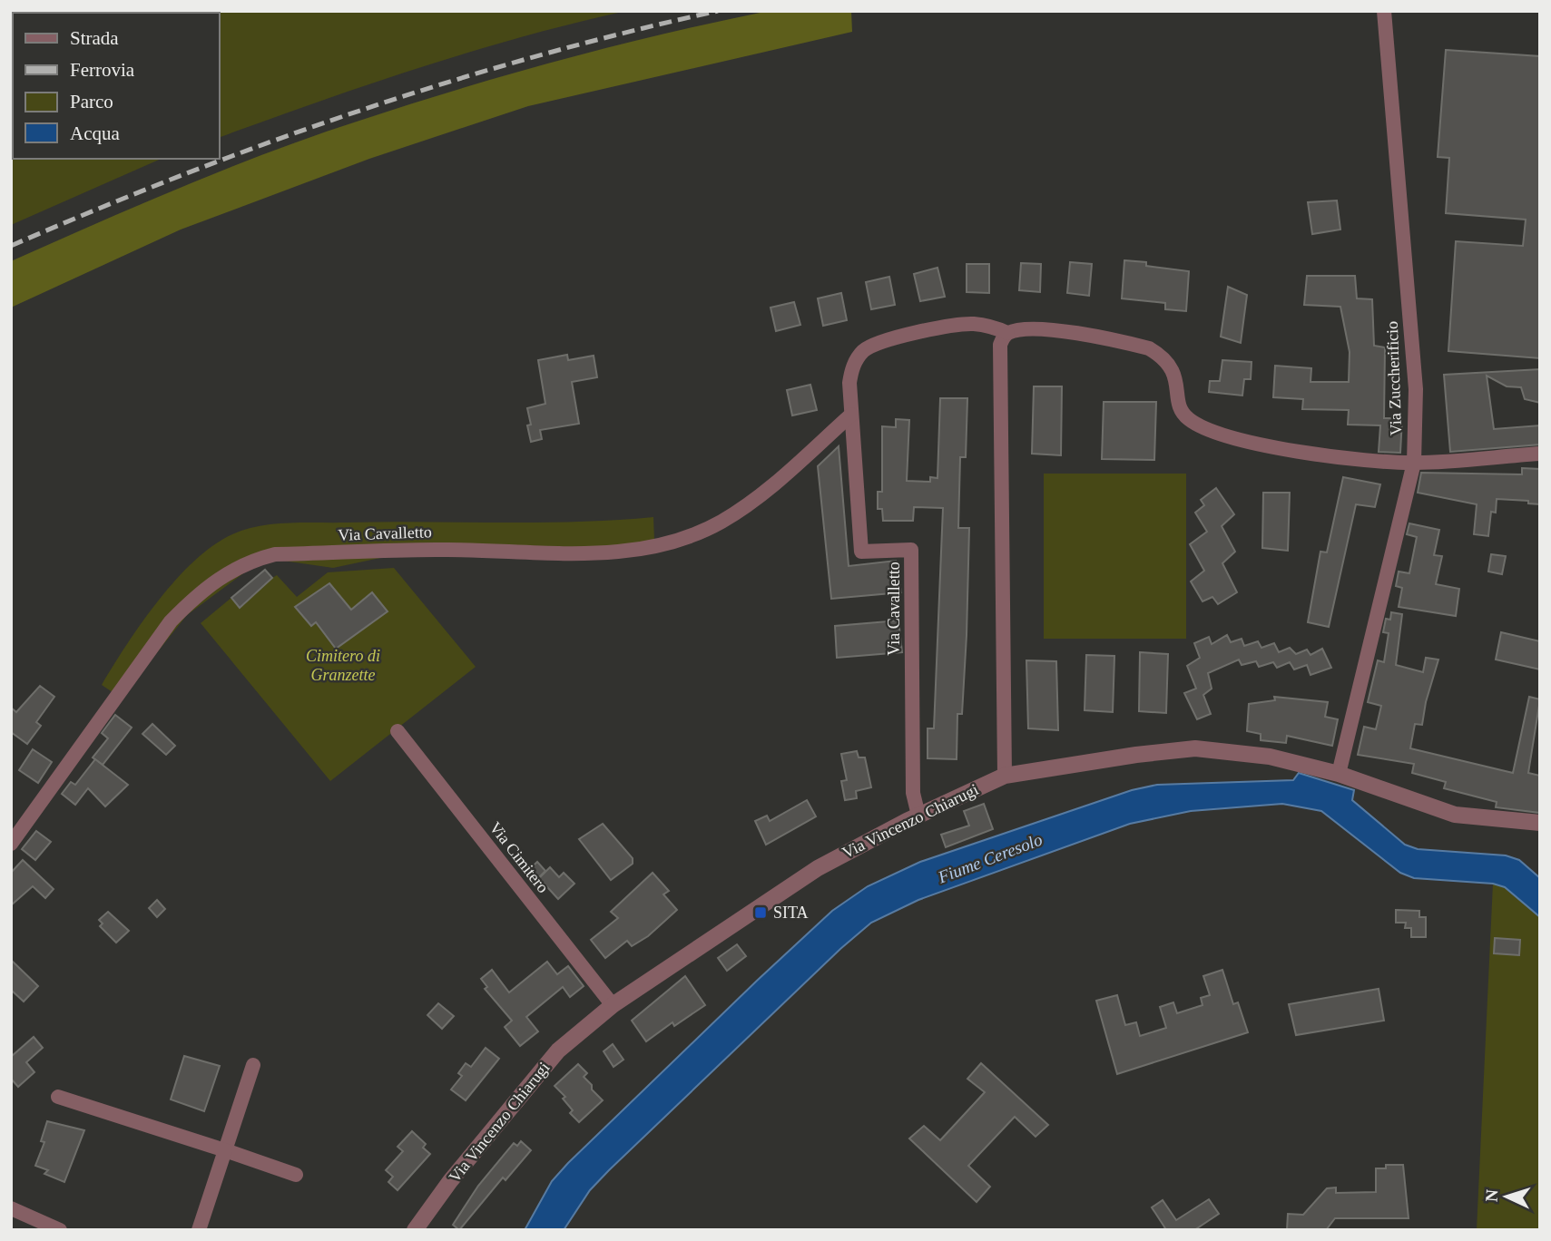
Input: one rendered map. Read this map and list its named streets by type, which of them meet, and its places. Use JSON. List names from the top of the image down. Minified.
{"streets":{"street":["Via Zuccherificio","Via Cavalletto","Via Vincenzo Chiarugi","Via Cimitero"]},"crossings":[["Via Zuccherificio","Via Cavalletto"],["Via Zuccherificio","Via Vincenzo Chiarugi"],["Via Cavalletto","Via Vincenzo Chiarugi"],["Via Vincenzo Chiarugi","Via Cimitero"]],"water":["Fiume Ceresolo"],"parks":["Cimitero di Granzette"],"places":{"transit":["SITA"]},"legend":["Strada","Ferrovia","Parco","Acqua"],"north":"left"}
